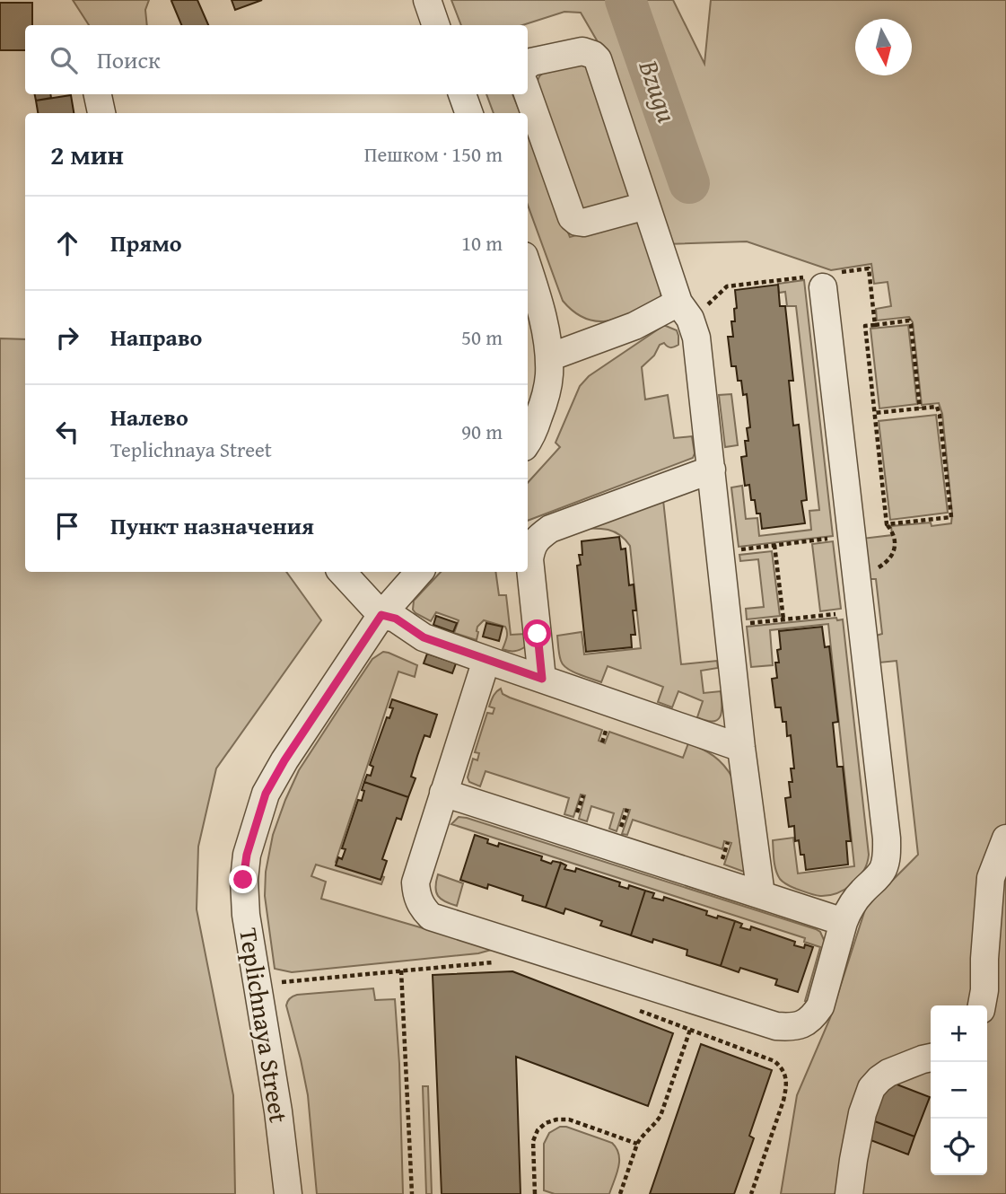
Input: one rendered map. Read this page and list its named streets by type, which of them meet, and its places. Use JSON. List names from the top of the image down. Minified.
{"streets":{"street":["Teplichnaya Street"]},"water":["Bzugu"],"north":"bottom","page":{"search":"Поиск","heading":["2 мин","Пешком · 150 m"],"list":[["Прямо","10 m"],["Направо","50 m"],["Налево","Teplichnaya Street","90 m"],"Пункт назначения"],"map_buttons":["+","−"]}}
